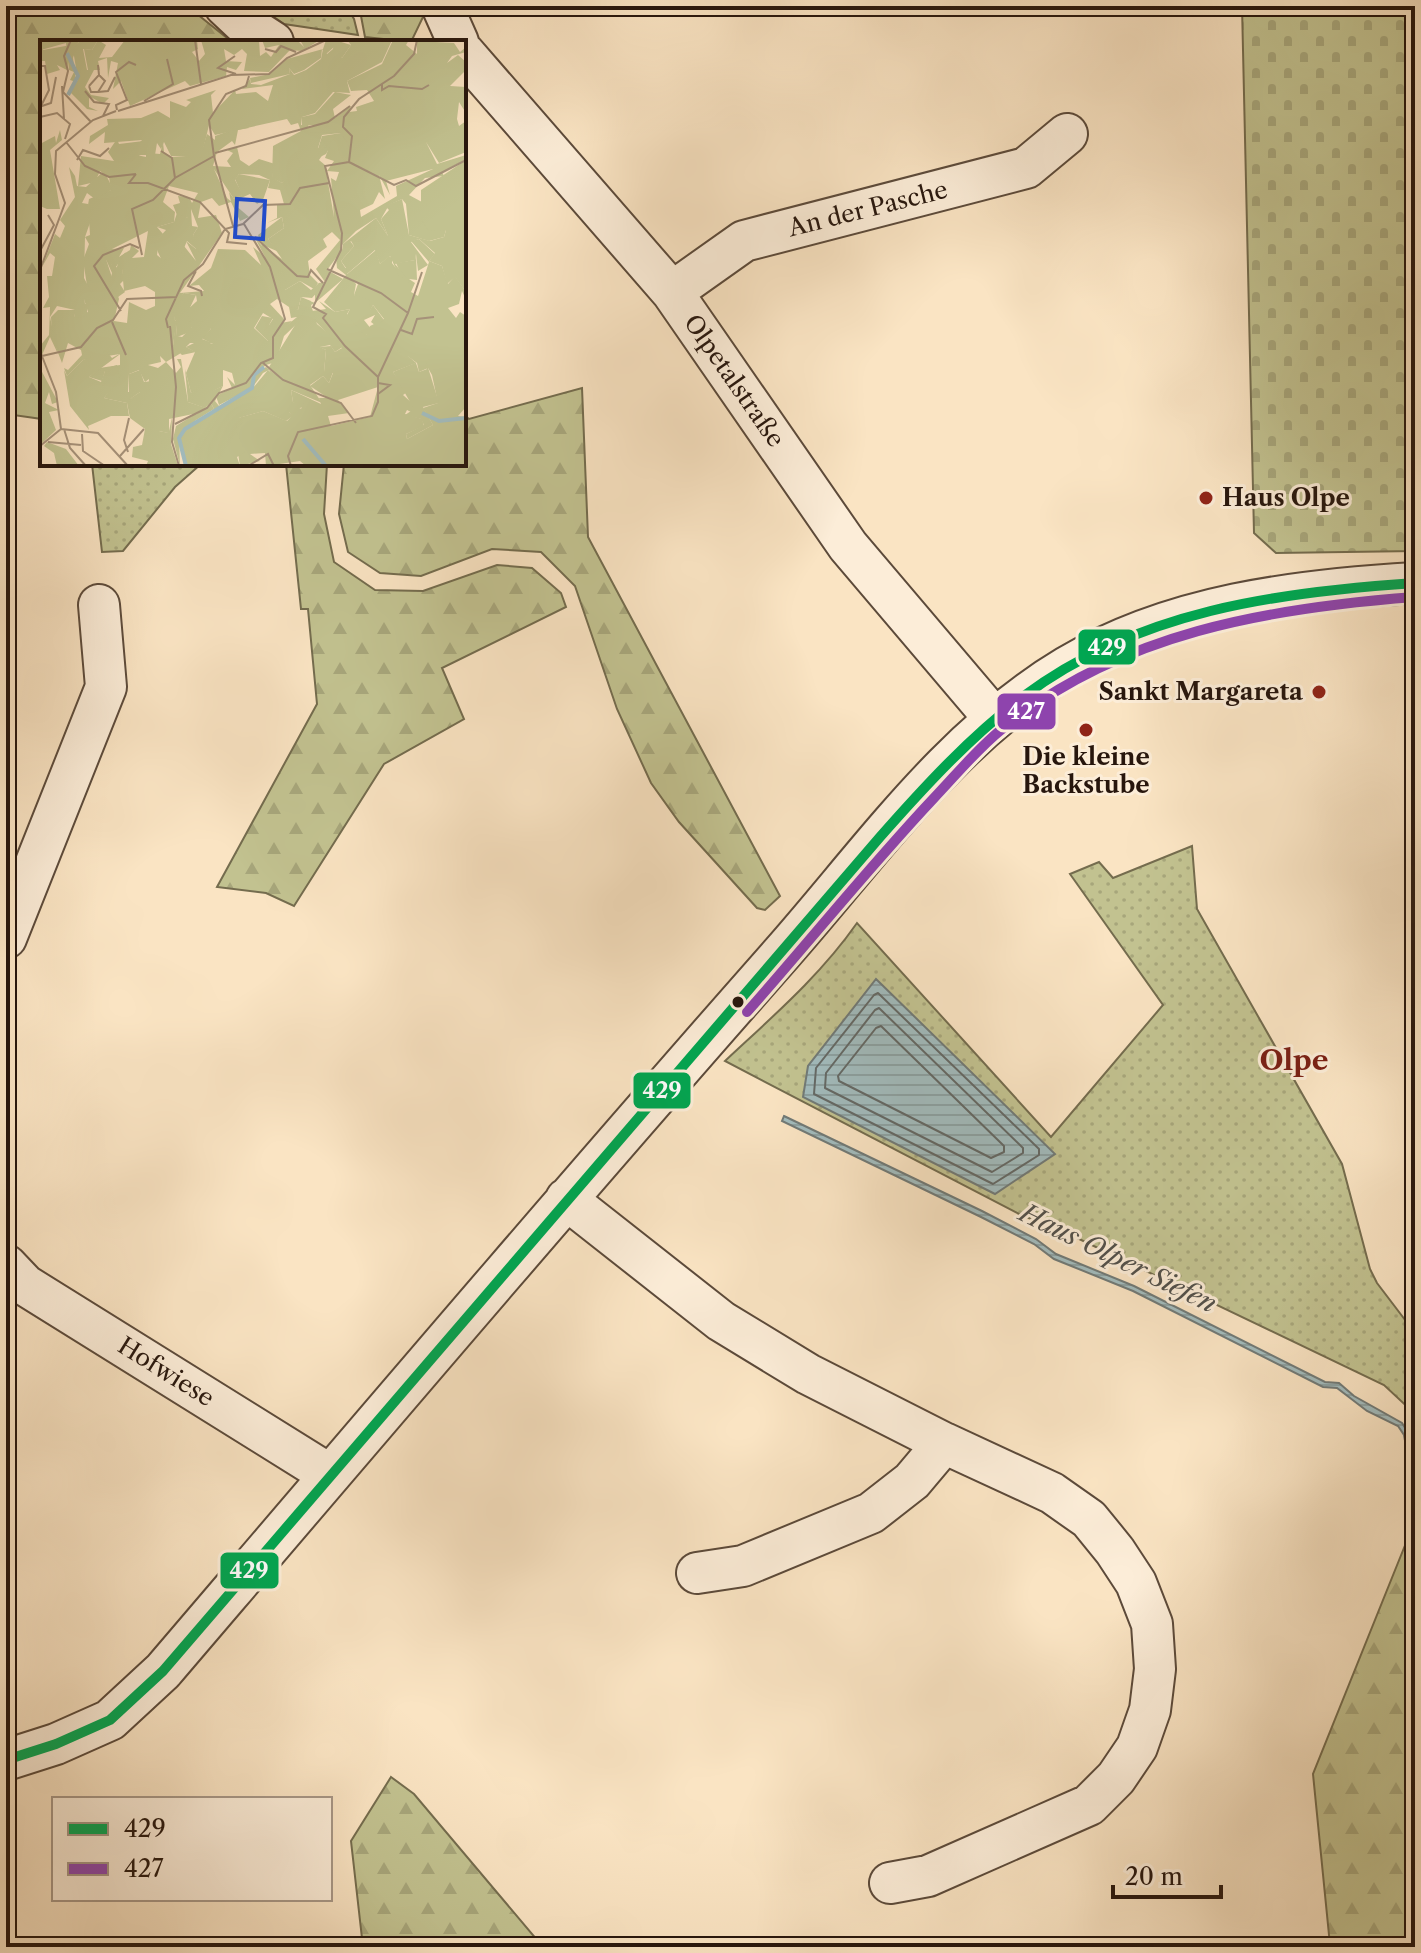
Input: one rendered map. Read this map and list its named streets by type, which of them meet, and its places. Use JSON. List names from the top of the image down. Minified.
{"streets":{"street":["An der Pasche","Olpetalstraße","Hofwiese"]},"crossings":[["An der Pasche","Olpetalstraße"]],"districts":["Olpe"],"water":["Haus Olper Siefen"],"places":["Haus Olpe","Sankt Margareta","Die kleine Backstube"],"lines":["transit line 429","transit line 427"],"legend":["429","427"],"scale_bar":"20 m"}
